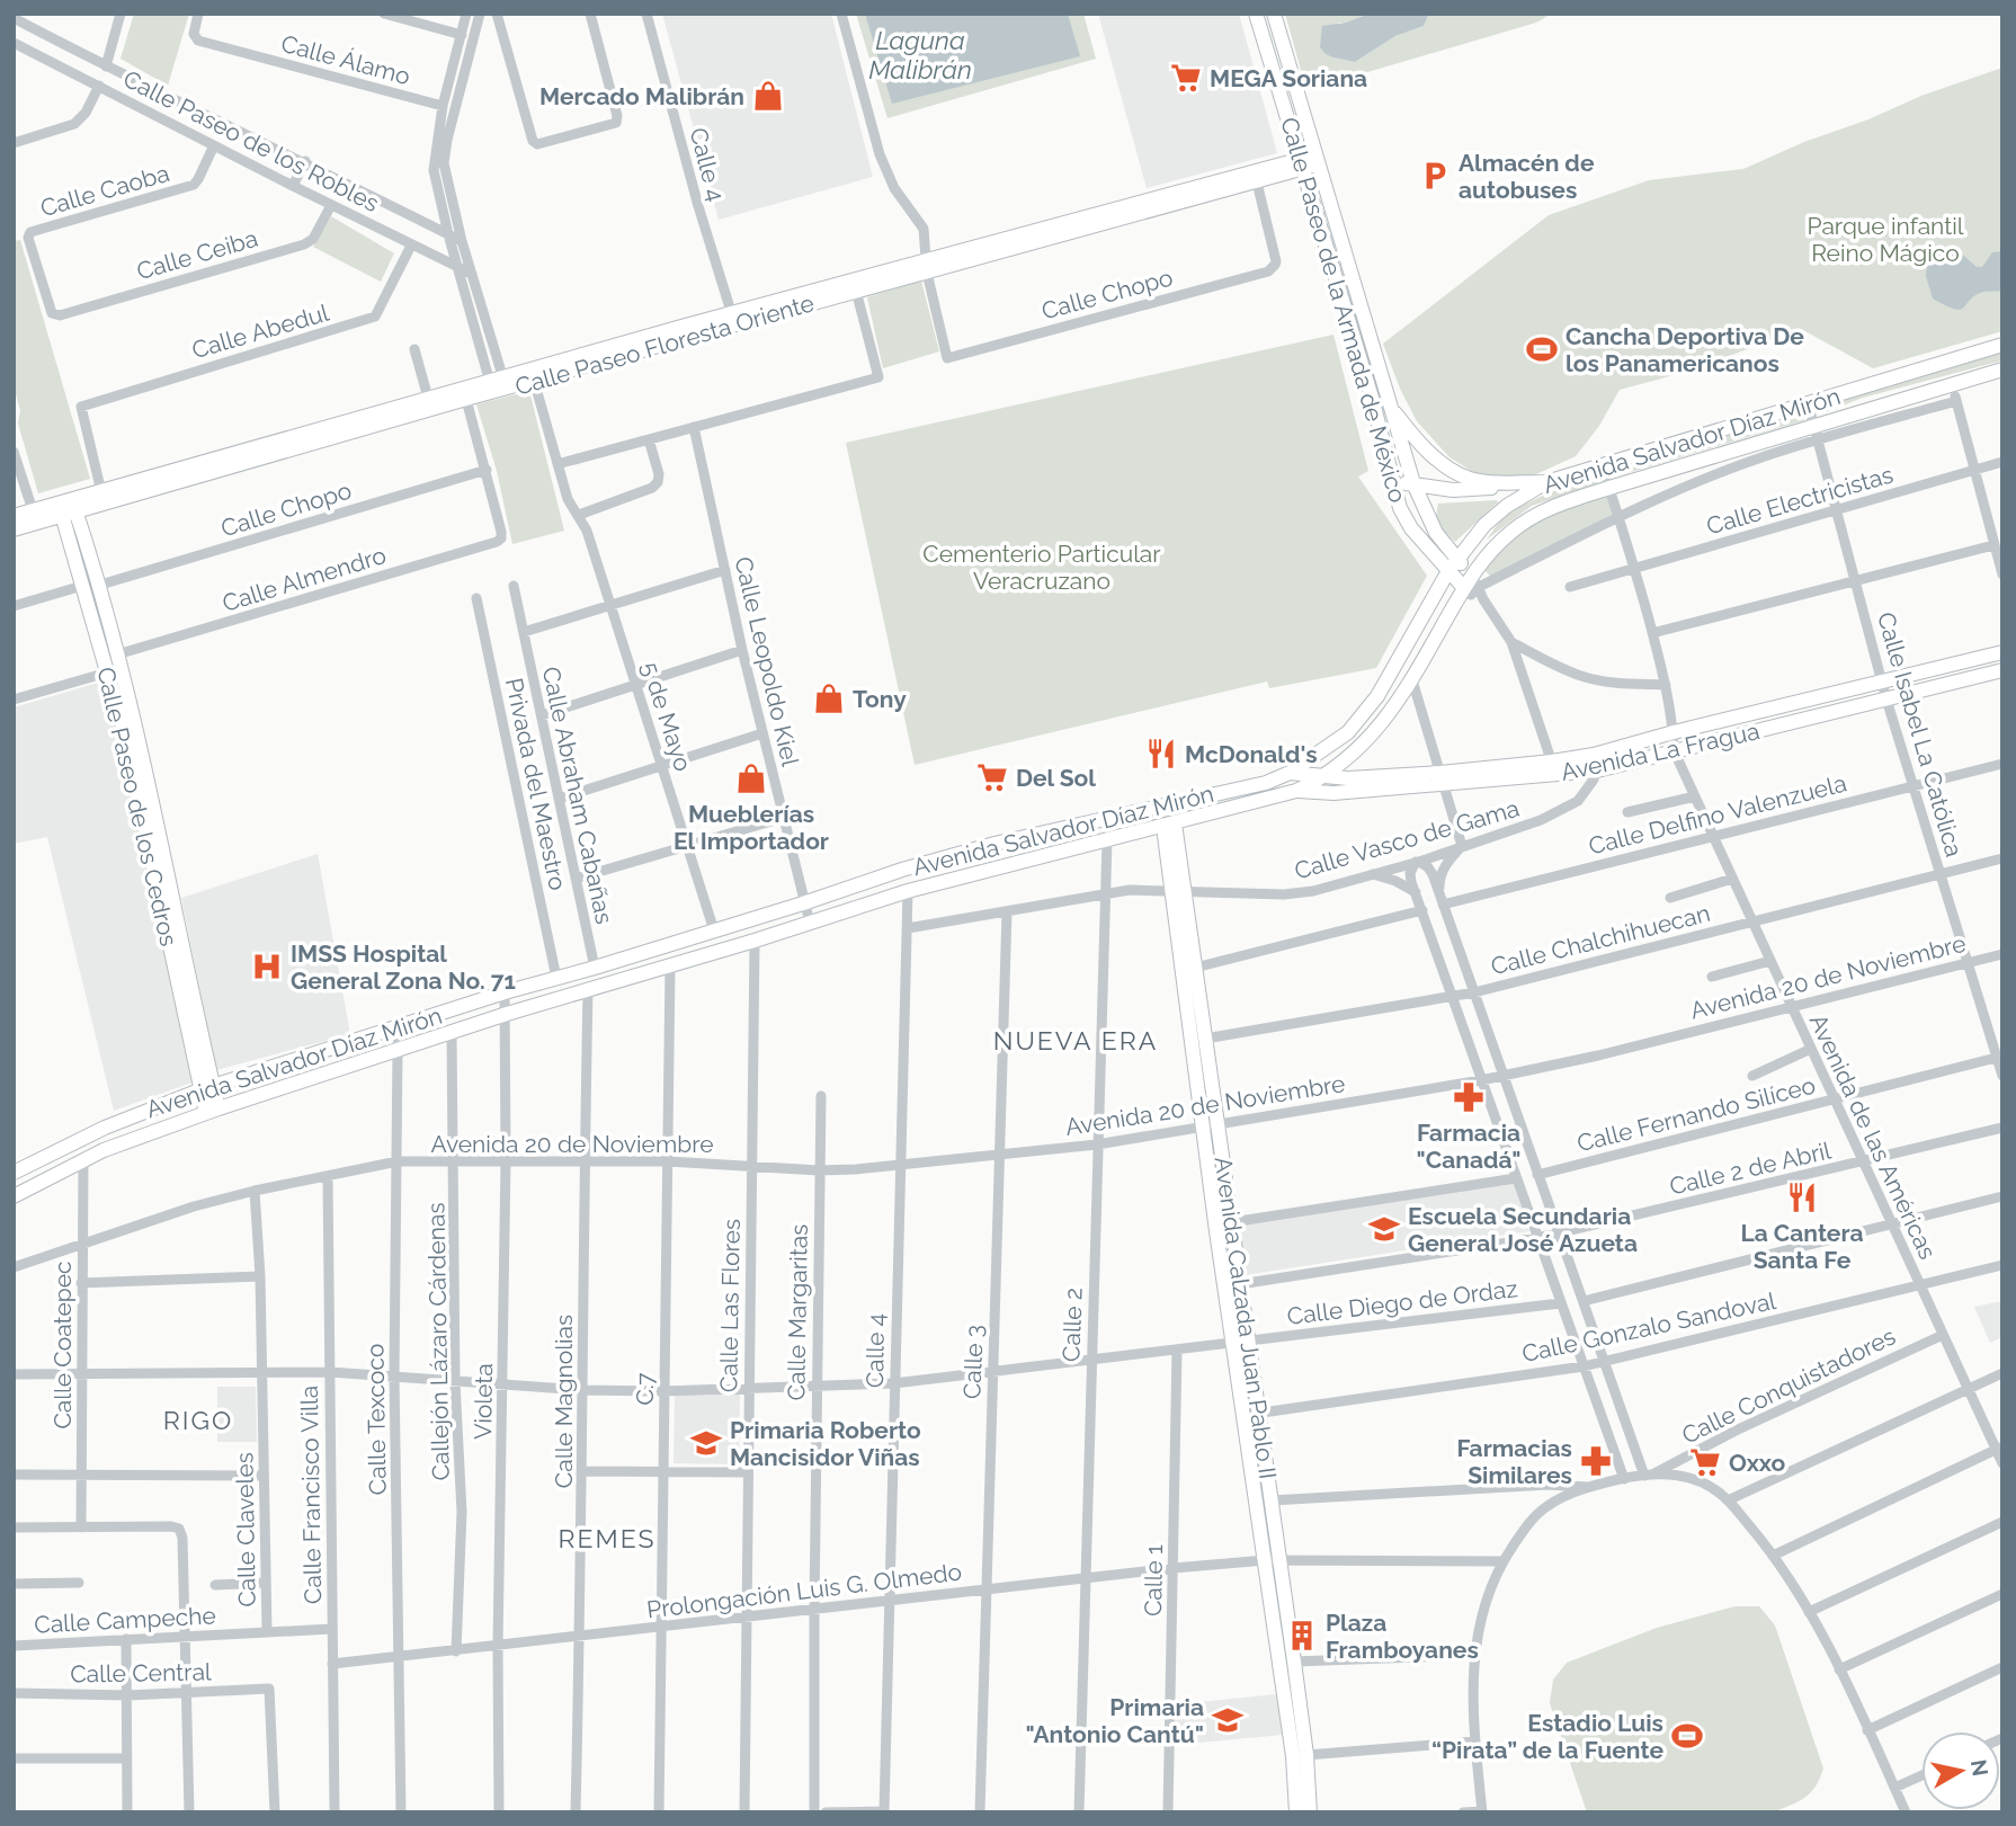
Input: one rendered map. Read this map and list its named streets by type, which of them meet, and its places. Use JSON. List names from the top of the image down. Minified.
{"streets":{"main road":["Calle Paseo de la Armada de México","Calle Paseo Floresta Oriente","Avenida Salvador Díaz Mirón","Avenida La Fragua","Calle Paseo de los Cedros","Avenida Calzada Juan Pablo II"],"street":["Calle Álamo","Calle Paseo de los Robles","Calle 4","Calle Caoba","Calle Ceiba","Calle Chopo","Calle Abedul","Calle Electricistas","Calle Almendro","Calle Leopoldo Kiel","5 de Mayo","Calle Isabel La Católica","Privada del Maestro","Calle Abraham Cabañas","Calle Delfino Valenzuela","Calle Vasco de Gama","Calle Chalchihuecan","Avenida 20 de Noviembre","Calle Fernando Silíceo","Avenida de las Américas","Calle 2 de Abril","Calle Diego de Ordaz","Calle Las Flores","Calle Margaritas","Calle 2","Calle Gonzalo Sandoval","Callejón Lázaro Cárdenas","Calle Coatepec","Calle 3","Calle Conquistadores","C.7","Violeta","Calle Magnolias","Calle Texcoco","Calle Francisco Villa","Calle Claveles","Calle 1","Prolongación Luis G. Olmedo","Calle Campeche","Calle Central"]},"crossings":[["Calle Paseo de los Robles","Calle Caoba"],["Calle Paseo de los Robles","Calle Ceiba"],["Calle Paseo de los Robles","Calle Abedul"],["Calle 4","Calle Paseo Floresta Oriente"],["Calle 4","Avenida Salvador Díaz Mirón"],["Calle 4","Calle Vasco de Gama"],["Calle 4","Avenida 20 de Noviembre"],["Calle 4","Calle Diego de Ordaz"],["Calle 4","Prolongación Luis G. Olmedo"],["Calle Caoba","Calle Ceiba"],["Calle Chopo","Calle Paseo Floresta Oriente"],["Calle Chopo","Calle Almendro"],["Calle Chopo","Calle Paseo de los Cedros"],["Calle Paseo de la Armada de México","Calle Paseo Floresta Oriente"],["Calle Paseo de la Armada de México","Avenida Salvador Díaz Mirón"],["Calle Abedul","Calle Paseo Floresta Oriente"],["Calle Paseo Floresta Oriente","5 de Mayo"],["Calle Paseo Floresta Oriente","Calle Paseo de los Cedros"],["Avenida Salvador Díaz Mirón","Calle Leopoldo Kiel"],["Avenida Salvador Díaz Mirón","5 de Mayo"],["Avenida Salvador Díaz Mirón","Calle Isabel La Católica"],["Avenida Salvador Díaz Mirón","Avenida La Fragua"],["Avenida Salvador Díaz Mirón","Privada del Maestro"],["Avenida Salvador Díaz Mirón","Calle Abraham Cabañas"],["Avenida Salvador Díaz Mirón","Calle Paseo de los Cedros"],["Avenida Salvador Díaz Mirón","Avenida de las Américas"],["Avenida Salvador Díaz Mirón","Calle Las Flores"],["Avenida Salvador Díaz Mirón","Avenida Calzada Juan Pablo II"],["Avenida Salvador Díaz Mirón","Calle 2"],["Avenida Salvador Díaz Mirón","Callejón Lázaro Cárdenas"],["Avenida Salvador Díaz Mirón","Calle Coatepec"],["Avenida Salvador Díaz Mirón","C.7"],["Avenida Salvador Díaz Mirón","Violeta"],["Avenida Salvador Díaz Mirón","Calle Magnolias"],["Avenida Salvador Díaz Mirón","Calle Texcoco"],["Calle Electricistas","Calle Isabel La Católica"],["Calle Electricistas","Avenida de las Américas"],["Calle Almendro","Calle Paseo de los Cedros"],["Calle Isabel La Católica","Avenida La Fragua"],["Calle Isabel La Católica","Calle Delfino Valenzuela"],["Calle Isabel La Católica","Calle Chalchihuecan"],["Calle Isabel La Católica","Avenida 20 de Noviembre"],["Calle Isabel La Católica","Calle Fernando Silíceo"],["Avenida La Fragua","Calle Vasco de Gama"],["Avenida La Fragua","Avenida de las Américas"],["Calle Delfino Valenzuela","Avenida de las Américas"],["Calle Vasco de Gama","Avenida Calzada Juan Pablo II"],["Calle Vasco de Gama","Calle 2"],["Calle Vasco de Gama","Calle 3"],["Calle Chalchihuecan","Avenida de las Américas"],["Calle Chalchihuecan","Avenida Calzada Juan Pablo II"],["Avenida 20 de Noviembre","Avenida de las Américas"],["Avenida 20 de Noviembre","Calle Las Flores"],["Avenida 20 de Noviembre","Calle Margaritas"],["Avenida 20 de Noviembre","Avenida Calzada Juan Pablo II"],["Avenida 20 de Noviembre","Calle 2"],["Avenida 20 de Noviembre","Callejón Lázaro Cárdenas"],["Avenida 20 de Noviembre","Calle Coatepec"],["Avenida 20 de Noviembre","Calle 3"],["Avenida 20 de Noviembre","C.7"],["Avenida 20 de Noviembre","Violeta"],["Avenida 20 de Noviembre","Calle Magnolias"],["Avenida 20 de Noviembre","Calle Texcoco"],["Avenida 20 de Noviembre","Calle Francisco Villa"],["Avenida 20 de Noviembre","Calle Claveles"],["Calle Fernando Silíceo","Avenida de las Américas"],["Avenida de las Américas","Calle 2 de Abril"],["Avenida de las Américas","Calle Gonzalo Sandoval"],["Avenida de las Américas","Calle Conquistadores"],["Calle 2 de Abril","Avenida Calzada Juan Pablo II"],["Calle Diego de Ordaz","Calle Las Flores"],["Calle Diego de Ordaz","Calle Margaritas"],["Calle Diego de Ordaz","Avenida Calzada Juan Pablo II"],["Calle Diego de Ordaz","Calle 2"],["Calle Diego de Ordaz","Callejón Lázaro Cárdenas"],["Calle Diego de Ordaz","Calle Coatepec"],["Calle Diego de Ordaz","Calle 3"],["Calle Diego de Ordaz","C.7"],["Calle Diego de Ordaz","Violeta"],["Calle Diego de Ordaz","Calle Magnolias"],["Calle Diego de Ordaz","Calle Texcoco"],["Calle Diego de Ordaz","Calle Francisco Villa"],["Calle Diego de Ordaz","Calle Claveles"],["Calle Diego de Ordaz","Calle 1"],["Calle Las Flores","Prolongación Luis G. Olmedo"],["Calle Margaritas","Prolongación Luis G. Olmedo"],["Avenida Calzada Juan Pablo II","Calle Gonzalo Sandoval"],["Avenida Calzada Juan Pablo II","Prolongación Luis G. Olmedo"],["Calle 2","Prolongación Luis G. Olmedo"],["Callejón Lázaro Cárdenas","Prolongación Luis G. Olmedo"],["Calle 3","Prolongación Luis G. Olmedo"],["C.7","Prolongación Luis G. Olmedo"],["Violeta","Prolongación Luis G. Olmedo"],["Calle Magnolias","Prolongación Luis G. Olmedo"],["Calle Texcoco","Prolongación Luis G. Olmedo"],["Calle Francisco Villa","Prolongación Luis G. Olmedo"],["Calle Francisco Villa","Calle Campeche"],["Calle Claveles","Calle Campeche"],["Calle 1","Prolongación Luis G. Olmedo"]],"districts":["NUEVA ERA","RIGO","REMES"],"water":["Laguna Malibrán"],"parks":["Parque infantil Reino Mágico","Cementerio Particular Veracruzano"],"places":{"supermarket":["MEGA Soriana","Del Sol","Oxxo"],"shop":["Mercado Malibrán","Tony","Mueblerías El Importador"],"parking":["Almacén de autobuses"],"sports":["Cancha Deportiva De los Panamericanos","Estadio Luis “Pirata” de la Fuente"],"restaurant":["McDonald's","La Cantera Santa Fe"],"hospital":["IMSS Hospital General Zona No. 71"],"pharmacy":["Farmacia \"Canadá\"","Farmacias Similares"],"school or university":["Escuela Secundaria General José Azueta","Primaria Roberto Mancisidor Viñas","Primaria \"Antonio Cantú\""],"building":["Plaza Framboyanes"]},"north":"right"}
